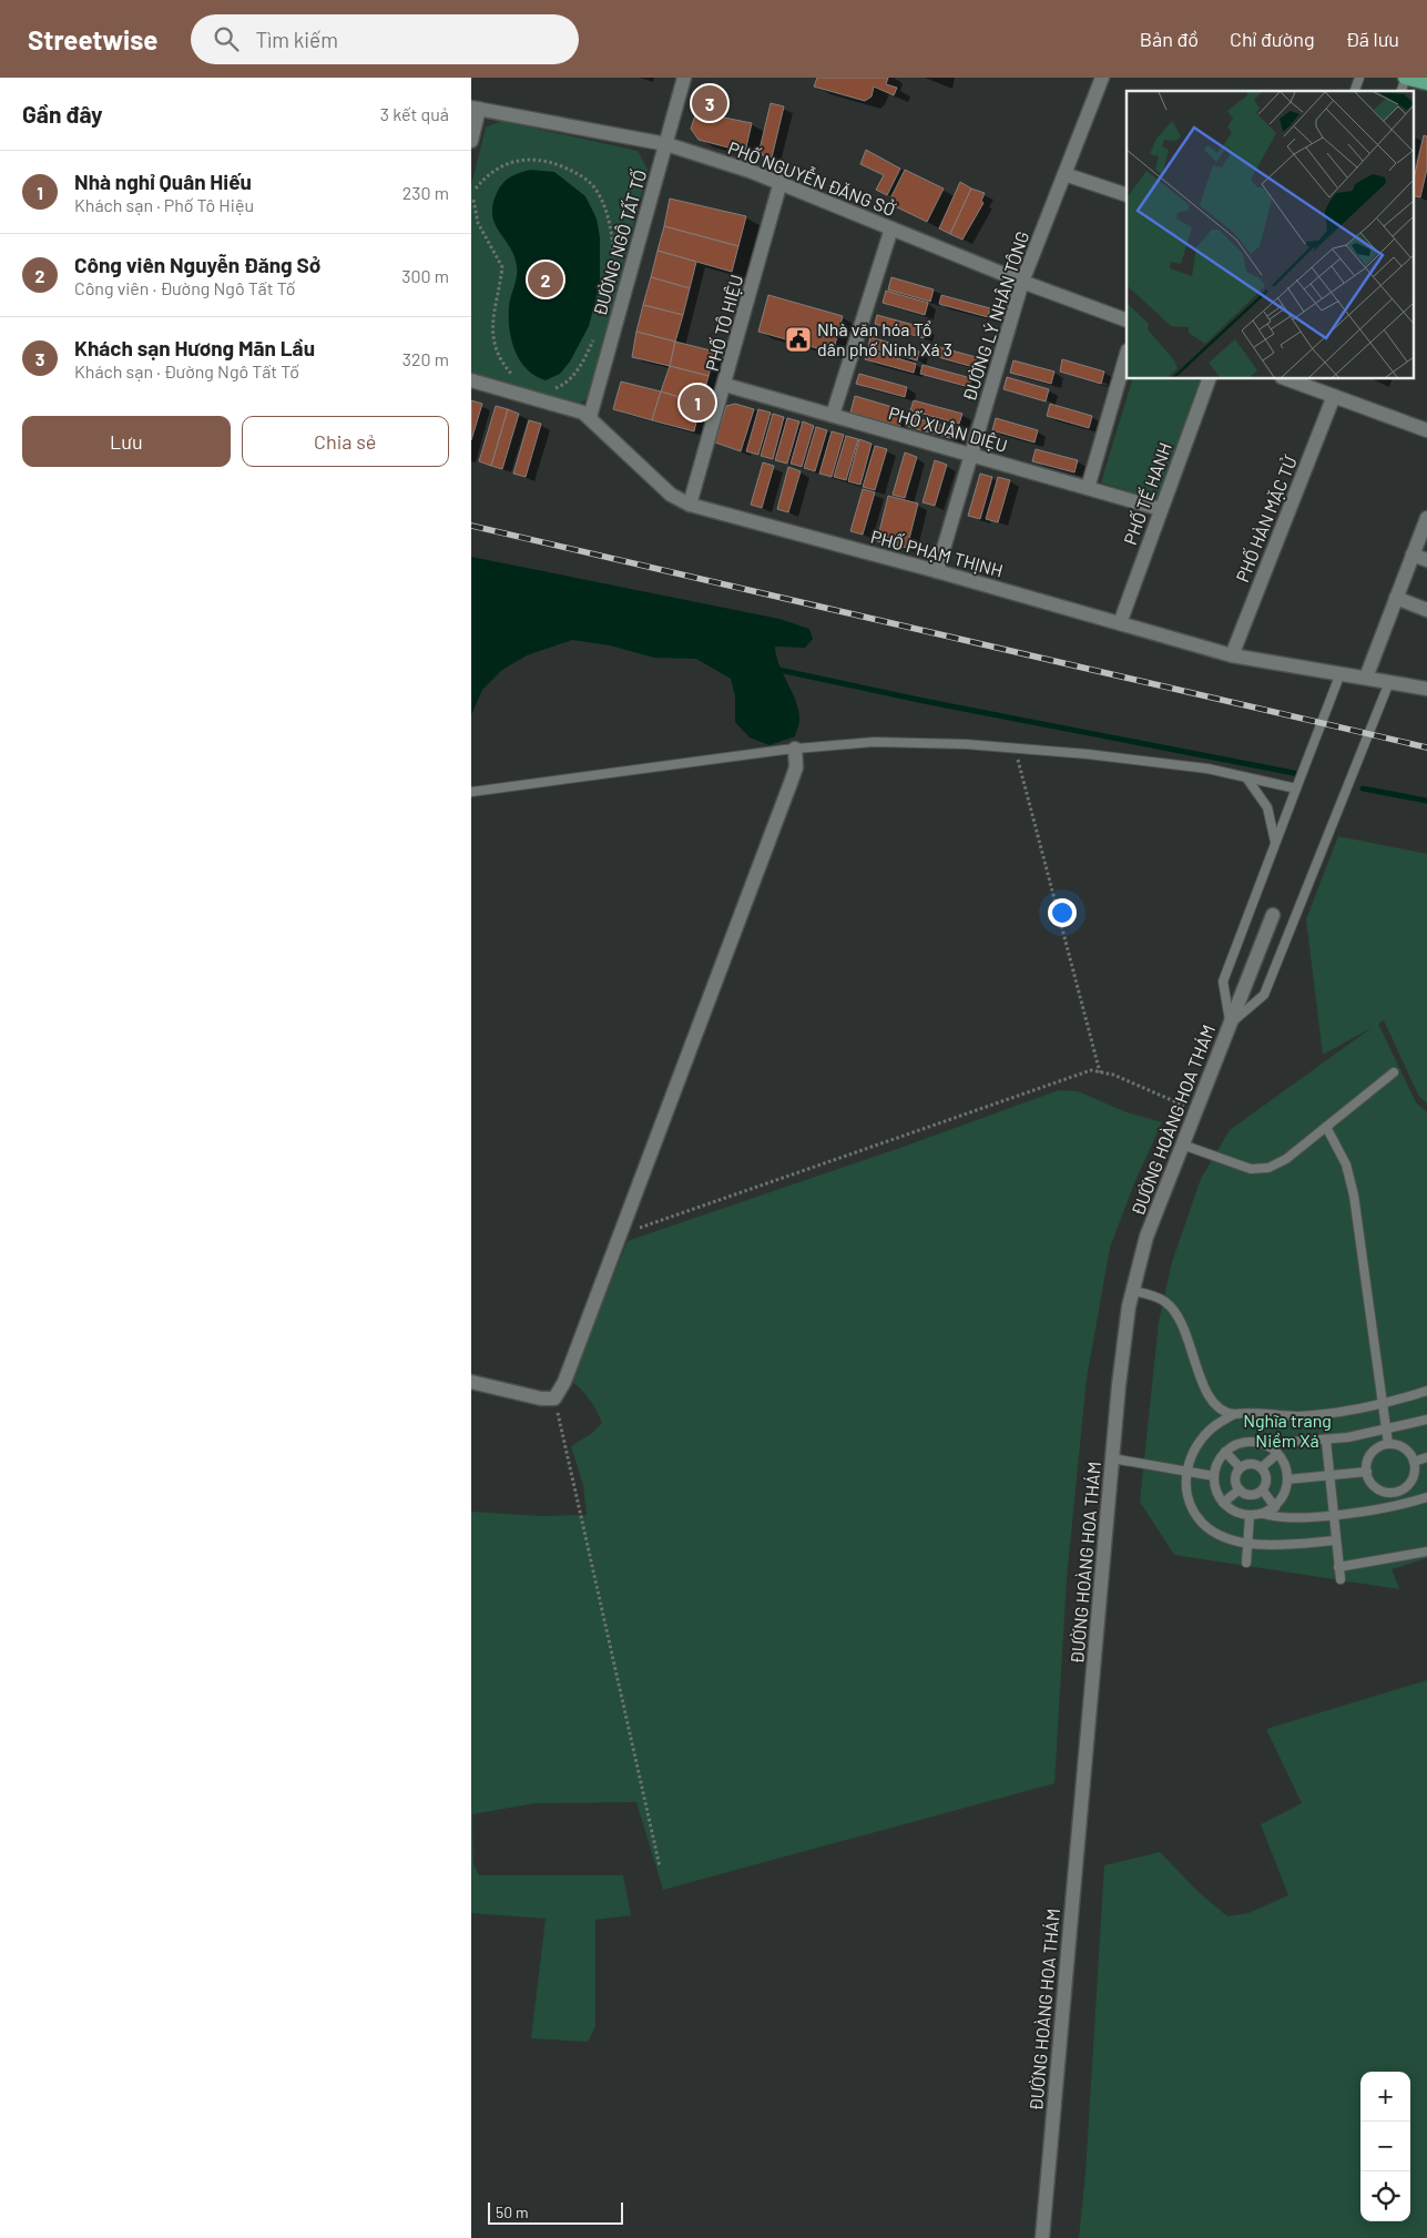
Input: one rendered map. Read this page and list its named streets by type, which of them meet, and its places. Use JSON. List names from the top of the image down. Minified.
{"streets":{"street":["PHỐ NGUYỄN ĐĂNG SỞ","ĐƯỜNG NGÔ TẤT TỐ","ĐƯỜNG LÝ NHÂN TÔNG","PHỐ TÔ HIỆU","PHỐ XUÂN DIỆU","PHỐ TẾ HANH","PHỐ HÀN MẶC TỬ","PHỐ PHẠM THỊNH","ĐƯỜNG HOÀNG HOA THÁM"]},"crossings":[["PHỐ NGUYỄN ĐĂNG SỞ","ĐƯỜNG NGÔ TẤT TỐ"],["PHỐ NGUYỄN ĐĂNG SỞ","ĐƯỜNG LÝ NHÂN TÔNG"],["PHỐ NGUYỄN ĐĂNG SỞ","PHỐ TÔ HIỆU"],["ĐƯỜNG NGÔ TẤT TỐ","PHỐ PHẠM THỊNH"],["ĐƯỜNG LÝ NHÂN TÔNG","PHỐ XUÂN DIỆU"],["ĐƯỜNG LÝ NHÂN TÔNG","PHỐ PHẠM THỊNH"],["PHỐ TÔ HIỆU","PHỐ XUÂN DIỆU"],["PHỐ TÔ HIỆU","PHỐ PHẠM THỊNH"],["PHỐ XUÂN DIỆU","PHỐ TẾ HANH"],["PHỐ TẾ HANH","PHỐ PHẠM THỊNH"],["PHỐ HÀN MẶC TỬ","PHỐ PHẠM THỊNH"]],"parks":["Nghĩa trang Niềm Xá"],"places":{"public building":["Nhà văn hóa Tổ dân phố Ninh Xá 3"]},"scale_bar":"50 m","page":{"header":"Streetwise","search":"Tìm kiếm","nav":["Bản đồ","Chỉ đường","Đã lưu"],"heading":["Gần đây","3 kết quả"],"pins":["3","2","1"],"list":[{"mark":"1","name":"Nhà nghỉ Quân Hiếu","note":"Khách sạn · Phố Tô Hiệu","value":"230 m"},{"mark":"2","name":"Công viên Nguyễn Đăng Sở","note":"Công viên · Đường Ngô Tất Tố","value":"300 m"},{"mark":"3","name":"Khách sạn Hương Mãn Lầu","note":"Khách sạn · Đường Ngô Tất Tố","value":"320 m"}],"buttons":["Lưu","Chia sẻ"],"map_buttons":["+","−"],"scale":"50 m"}}
